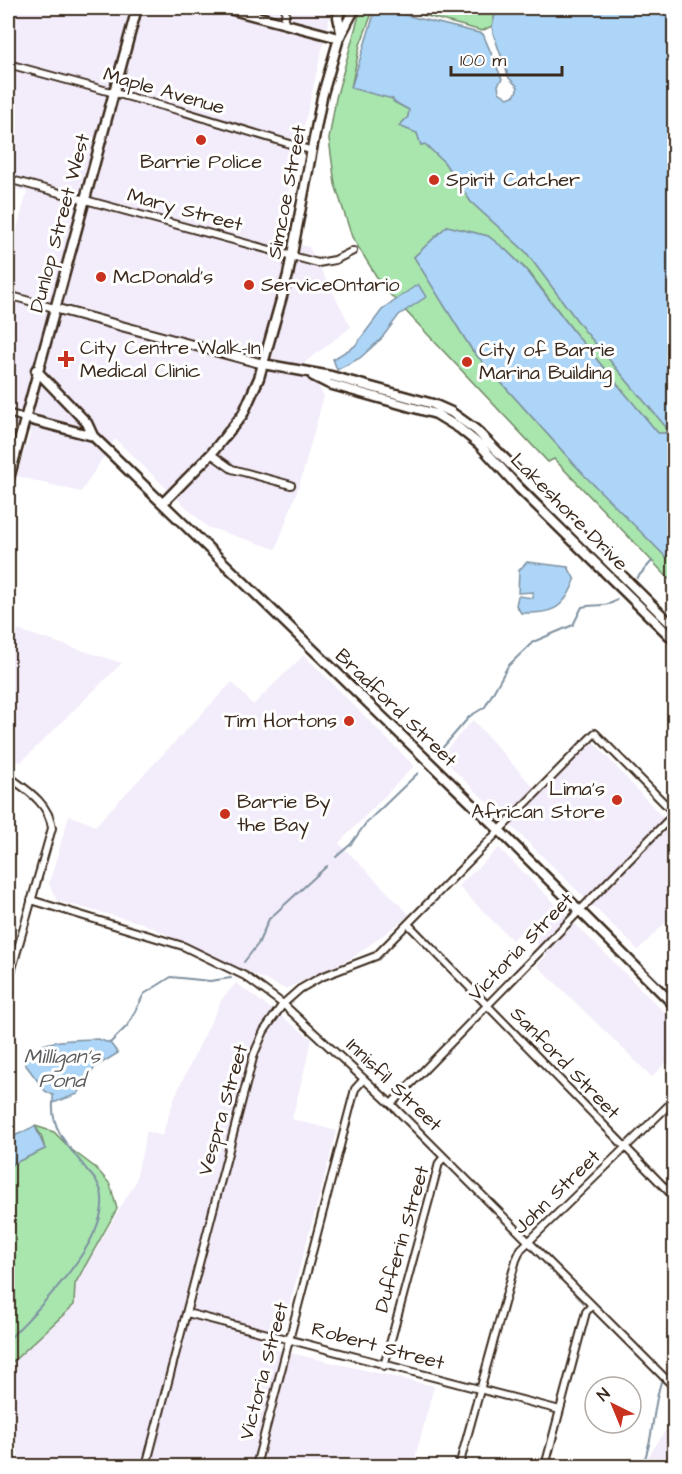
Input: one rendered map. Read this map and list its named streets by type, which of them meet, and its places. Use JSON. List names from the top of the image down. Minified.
{"streets":{"main road":["Simcoe Street","Dunlop Street West","Lakeshore Drive","Bradford Street"],"street":["Maple Avenue","Mary Street","Victoria Street","Sanford Street","Innisfil Street","Vespra Street","John Street","Dufferin Street","Robert Street"]},"crossings":[["Maple Avenue","Simcoe Street"],["Maple Avenue","Dunlop Street West"],["Simcoe Street","Mary Street"],["Simcoe Street","Bradford Street"],["Mary Street","Dunlop Street West"],["Dunlop Street West","Bradford Street"],["Bradford Street","Victoria Street"],["Bradford Street","Vespra Street"],["Victoria Street","Sanford Street"],["Victoria Street","Innisfil Street"],["Victoria Street","Vespra Street"],["Victoria Street","Robert Street"],["Sanford Street","Vespra Street"],["Sanford Street","John Street"],["Innisfil Street","Vespra Street"],["Innisfil Street","John Street"],["Innisfil Street","Dufferin Street"],["Vespra Street","Robert Street"],["John Street","Robert Street"],["Dufferin Street","Robert Street"]],"water":["Milligan's Pond"],"places":{"other":["Barrie Police","Spirit Catcher","McDonald's","ServiceOntario","City of Barrie Marina Building","Tim Hortons","Lima's African Store","Barrie By the Bay"],"health":["City Centre Walk-In Medical Clinic"]},"scale_bar":"100 m","north":"top left"}
